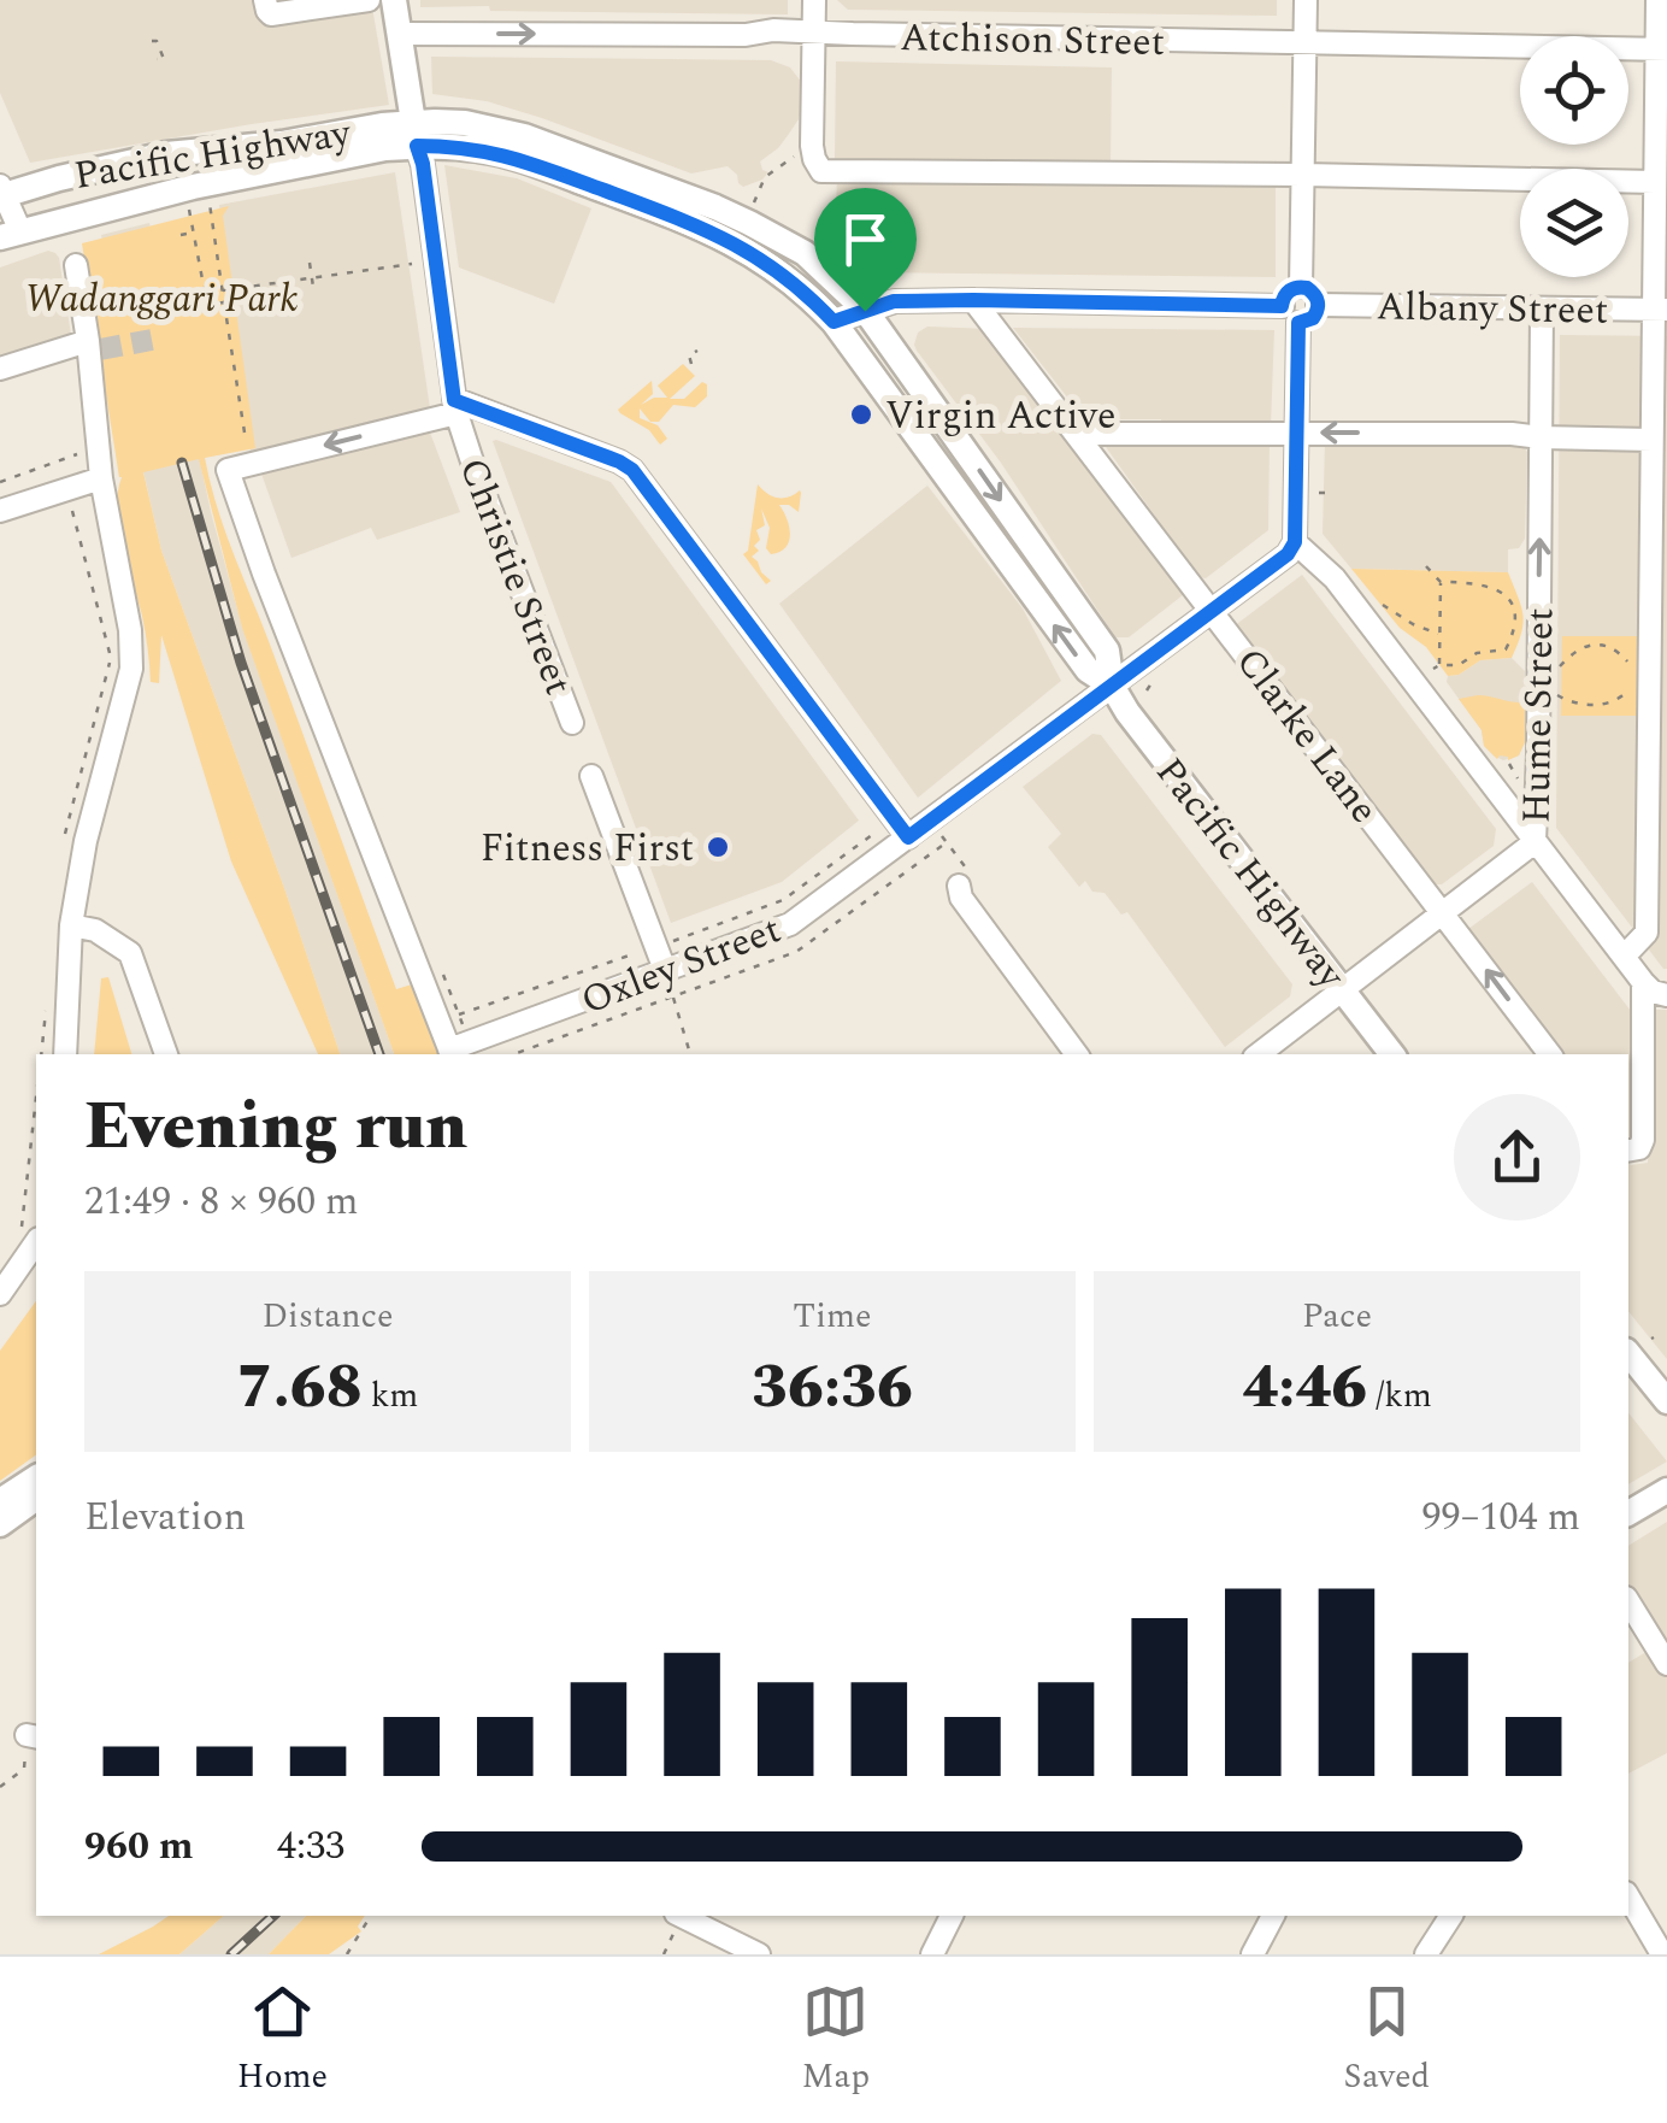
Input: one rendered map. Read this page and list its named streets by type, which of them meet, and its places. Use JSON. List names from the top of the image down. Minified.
{"streets":{"main road":["Pacific Highway","Christie Street"],"street":["Atchison Street","Albany Street","Hume Street","Clarke Lane","Oxley Street"]},"crossings":[["Atchison Street","Christie Street"],["Pacific Highway","Christie Street"],["Pacific Highway","Hume Street"],["Pacific Highway","Oxley Street"],["Albany Street","Hume Street"],["Hume Street","Clarke Lane"],["Clarke Lane","Oxley Street"]],"parks":["Wadanggari Park"],"places":["Virgin Active","Fitness First"],"page":{"heading":["Evening run","21:49 · 8 × 960 m"],"stats":[["Distance","7.68 km"],["Time","36:36"],["Pace","4:46 /km"]],"chart":["Elevation","99–104 m"],"list":[{"name":"960 m","note":"4:33"}],"tabs":["Home","Map","Saved"]}}
